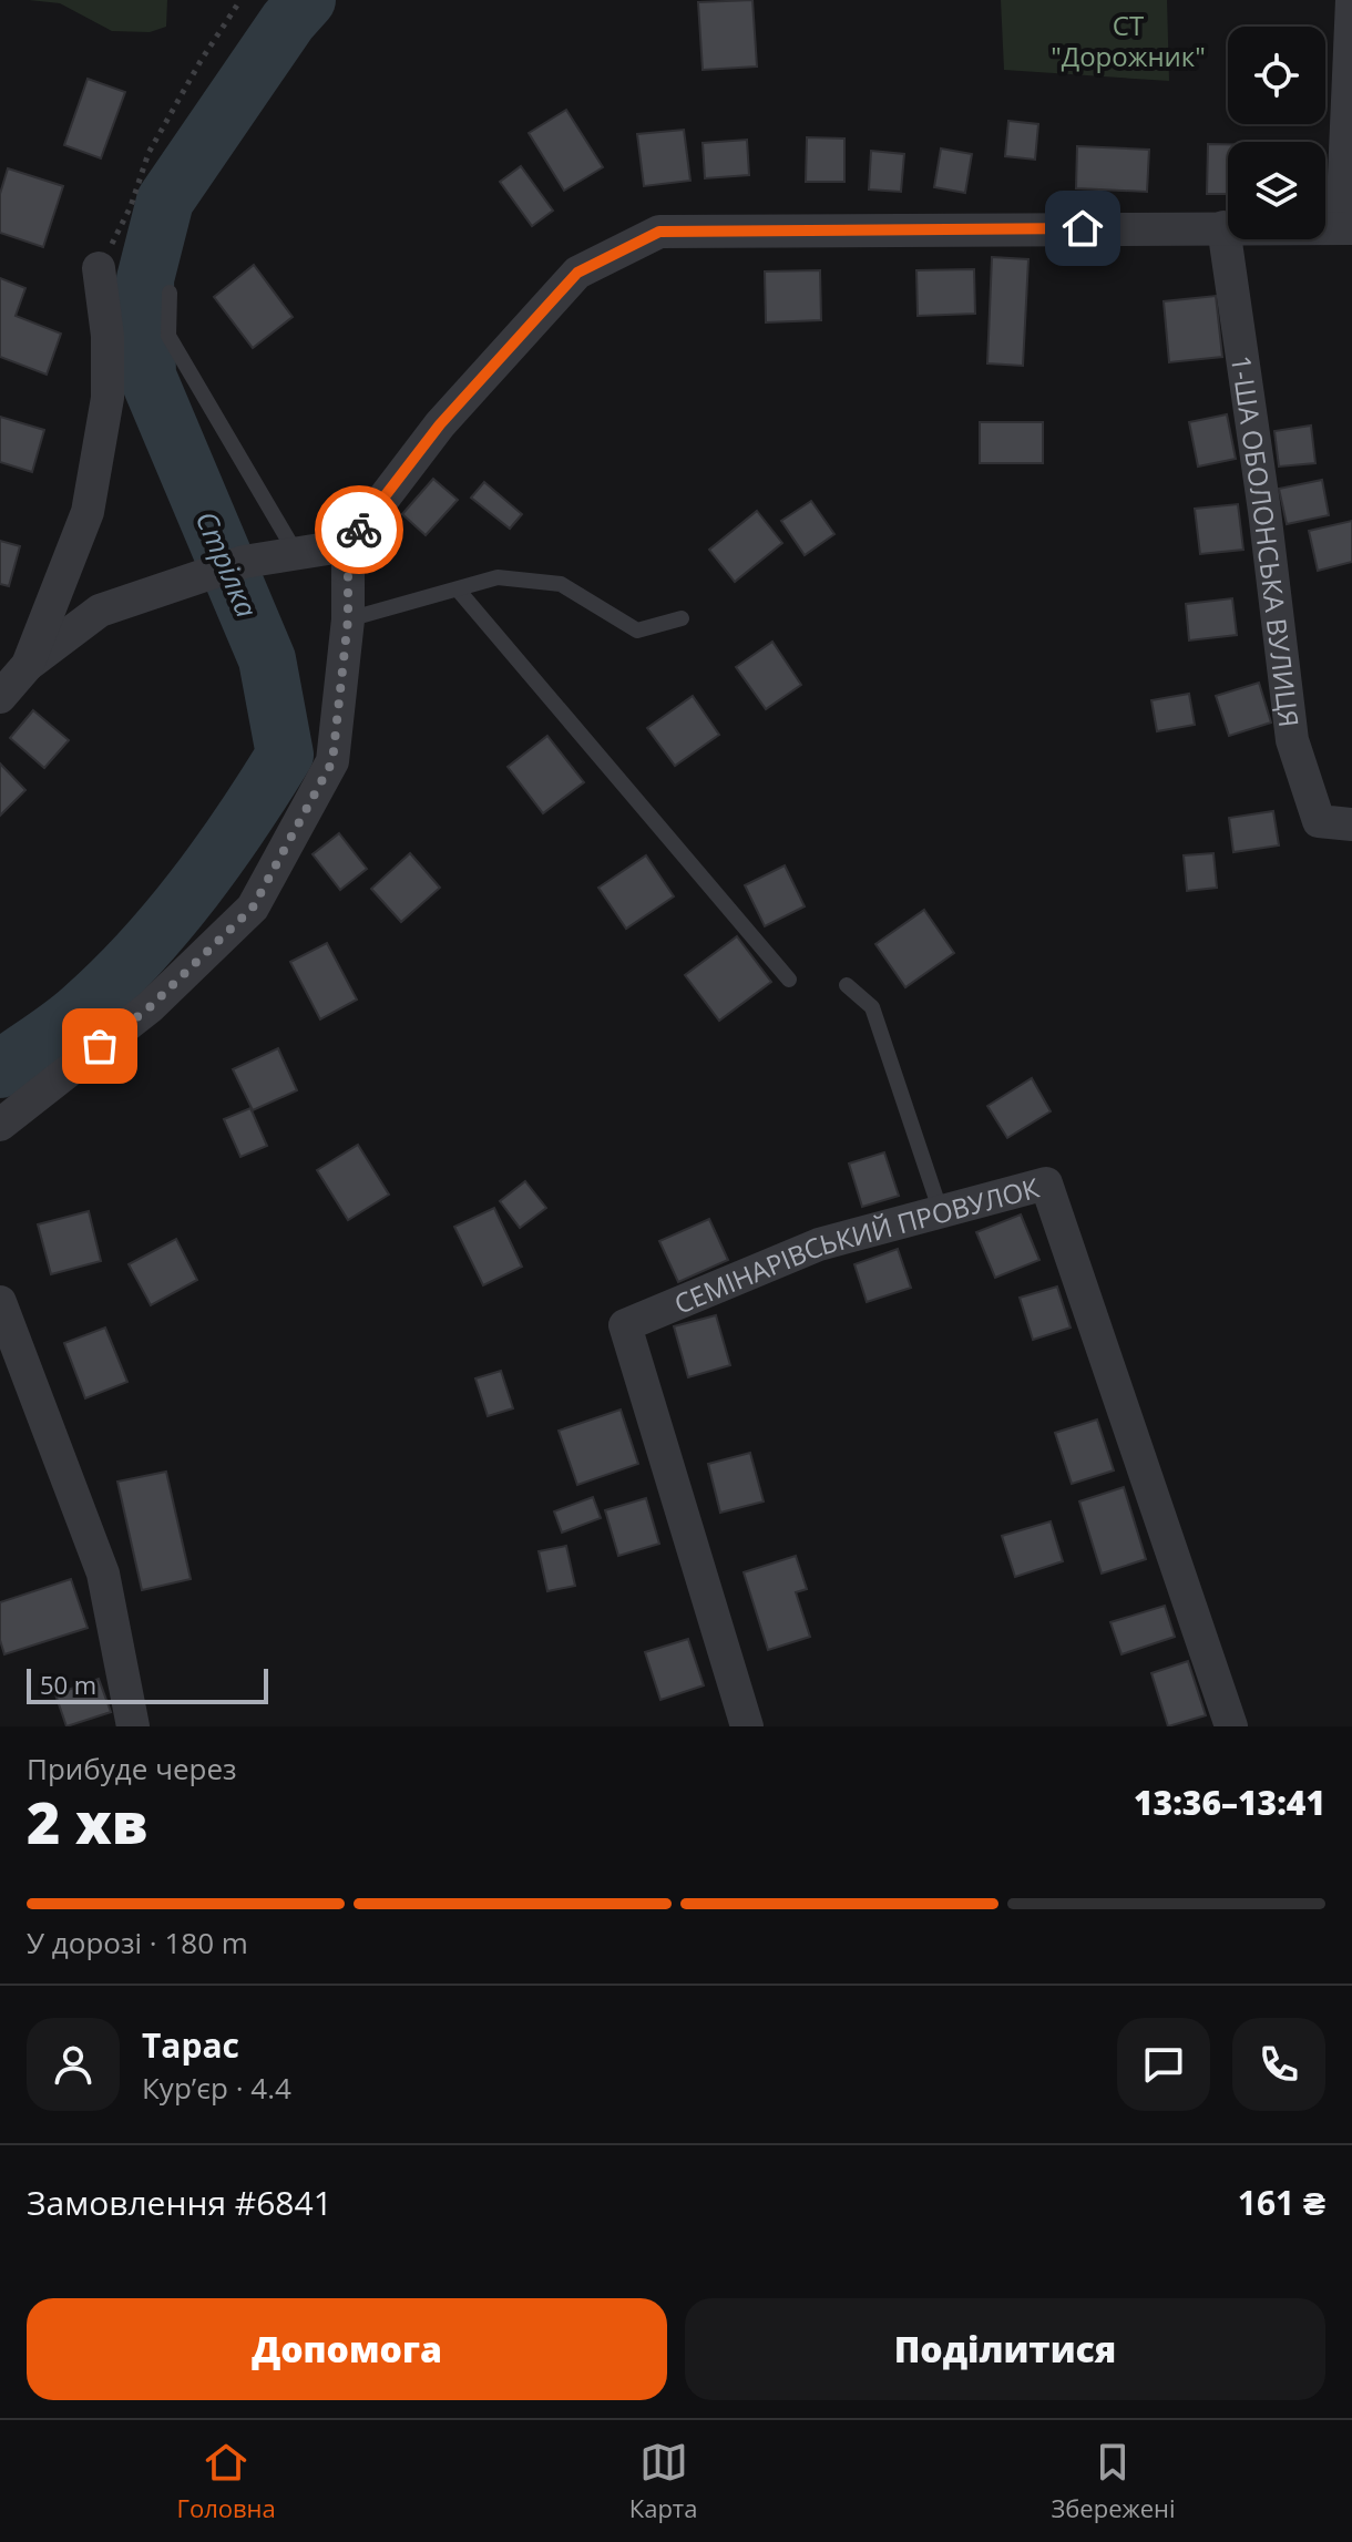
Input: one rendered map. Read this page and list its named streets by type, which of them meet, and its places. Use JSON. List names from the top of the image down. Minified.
{"streets":{"street":["1-ША ОБОЛОНСЬКА ВУЛИЦЯ","СЕМІНАРІВСЬКИЙ ПРОВУЛОК"]},"water":["Стрілка"],"parks":["СТ \"Дорожник\""],"scale_bar":"50 m","page":{"scale":"50 m","heading":["2 хв","Прибуде через","13:36–13:41"],"panel":["Тарас","Кур’єр · 4.4","Замовлення #6841","161 ₴"],"bar":"У дорозі · 180 m","buttons":["Допомога","Поділитися"],"tabs":["Головна","Карта","Збережені"]}}
